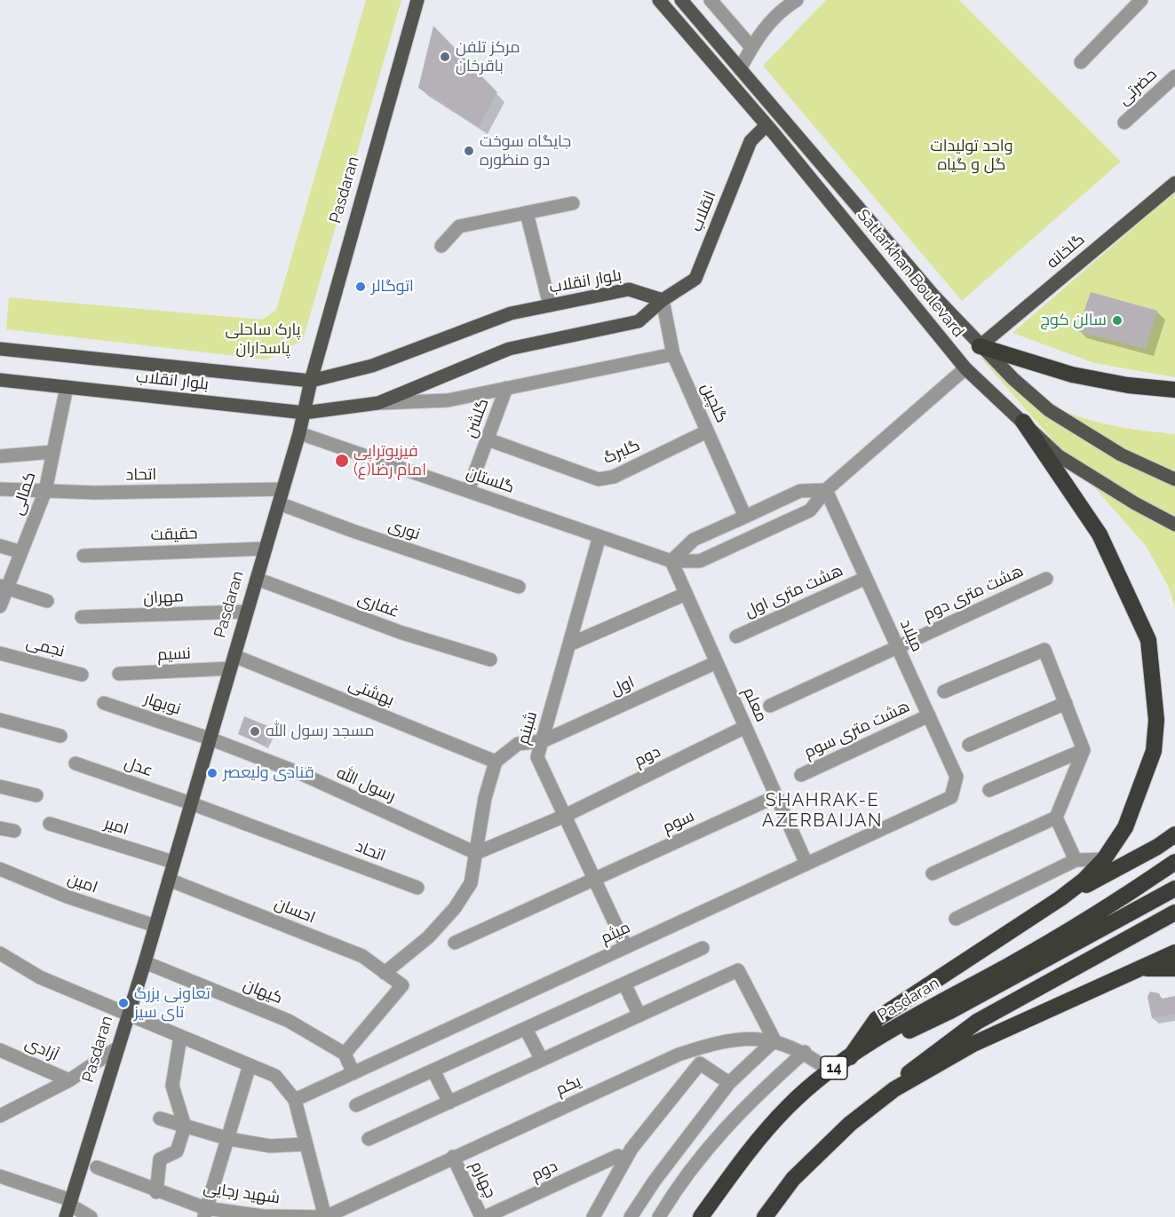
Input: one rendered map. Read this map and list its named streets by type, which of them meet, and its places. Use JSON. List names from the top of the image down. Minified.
{"streets":{"highway":["Pasdaran","14"],"main road":["انقلاب","گلخانه","Sattarkhan Boulevard","بلوار انقلاب"],"street":["حضرتی","گلچین","گلشن","گلبرگ","اتحاد","گلستان","کمالی","نوری","حقیقت","هشت متری اول","هشت متری دوم","مهران","غفاری","میلاد","نجمی","نسیم","اول","بهشتی","نوبهار","معلم","شبنم","هشت متری سوم","دوم","عدل","رسول الله","سوم","امیر","امین","احسان","میثم","کیهان","آزادی","یکم","چهارم","شهید رجایی"]},"crossings":[["Pasdaran","بلوار انقلاب"],["Pasdaran","اتحاد"],["Pasdaran","گلستان"],["Pasdaran","نوری"],["Pasdaran","حقیقت"],["Pasdaran","مهران"],["Pasdaran","غفاری"],["Pasdaran","نسیم"],["Pasdaran","بهشتی"],["Pasdaran","نوبهار"],["Pasdaran","عدل"],["Pasdaran","رسول الله"],["Pasdaran","امیر"],["Pasdaran","امین"],["Pasdaran","احسان"],["Pasdaran","کیهان"],["Pasdaran","یکم"],["انقلاب","Sattarkhan Boulevard"],["انقلاب","بلوار انقلاب"],["انقلاب","گلچین"],["گلخانه","Sattarkhan Boulevard"],["Sattarkhan Boulevard","گلستان"],["بلوار انقلاب","گلچین"],["بلوار انقلاب","کمالی"],["گلچین","گلبرگ"],["گلشن","گلبرگ"],["گلشن","گلستان"],["اتحاد","کمالی"],["اتحاد","عدل"],["گلستان","میلاد"],["گلستان","معلم"],["گلستان","شبنم"],["هشت متری اول","میلاد"],["هشت متری دوم","میلاد"],["میلاد","هشت متری سوم"],["میلاد","میثم"],["نسیم","بهشتی"],["اول","بهشتی"],["اول","معلم"],["اول","شبنم"],["نوبهار","رسول الله"],["معلم","دوم"],["معلم","سوم"],["معلم","میثم"],["شبنم","دوم"],["شبنم","سوم"],["شبنم","میثم"],["دوم","رسول الله"],["دوم","چهارم"],["احسان","کیهان"],["یکم","چهارم"],["یکم","شهید رجایی"]],"districts":["SHAHRAK-E AZERBAIJAN"],"parks":["واحد تولیدات گل و گیاه","پارک ساحلی پاسداران"],"places":["مرکز تلفن باقرخان","جایگاه سوخت دو منظوره","اتوگالر","سالن کوچ","فیزیوتراپی امام رضا(ع)","مسجد رسول الله","قنادی ولیعصر","تعاونی بزرگ تای سیز"]}
